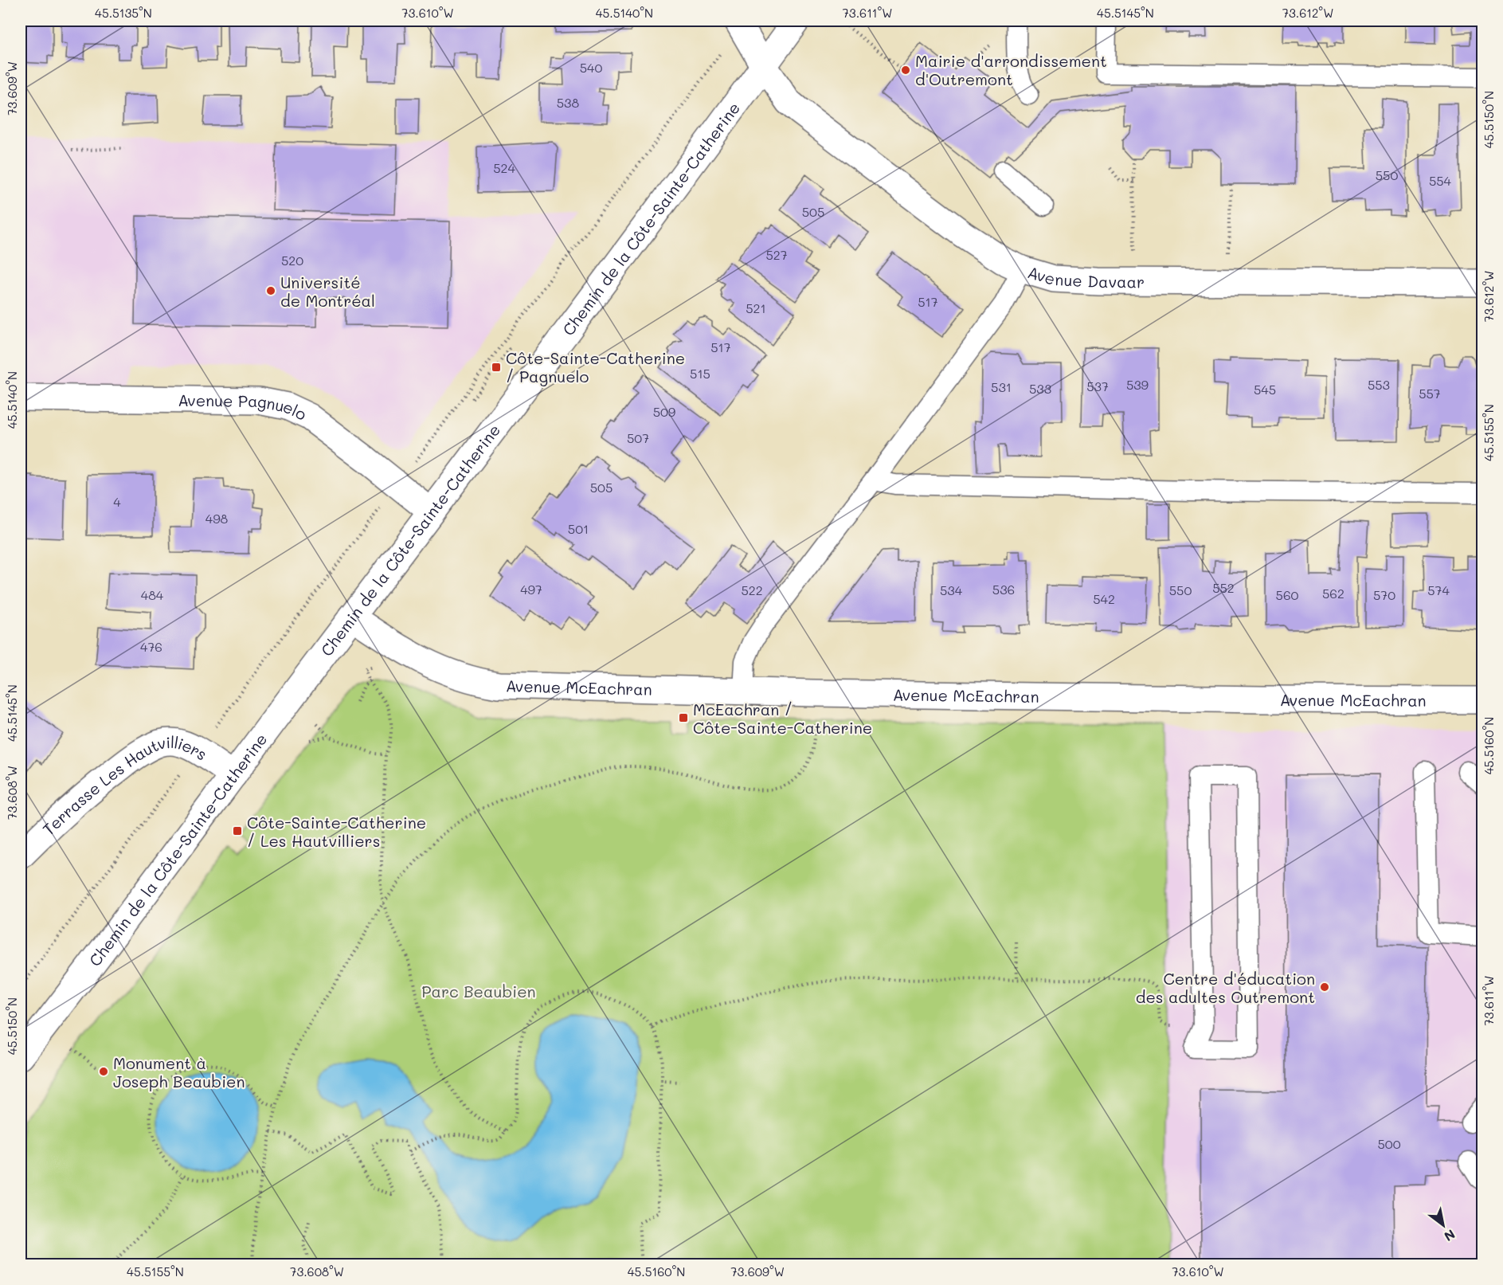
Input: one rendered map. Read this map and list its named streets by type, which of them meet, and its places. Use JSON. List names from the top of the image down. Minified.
{"streets":{"street":["Chemin de la Côte-Sainte-Catherine","Avenue Davaar","Avenue Pagnuelo","Avenue McEachran","Terrasse Les Hautvilliers"]},"crossings":[["Chemin de la Côte-Sainte-Catherine","Avenue Davaar"],["Chemin de la Côte-Sainte-Catherine","Avenue Pagnuelo"],["Chemin de la Côte-Sainte-Catherine","Avenue McEachran"],["Chemin de la Côte-Sainte-Catherine","Terrasse Les Hautvilliers"]],"parks":["Parc Beaubien"],"places":{"other":["Mairie d'arrondissement d'Outremont","Université de Montréal","Centre d'éducation des adultes Outremont","Monument à Joseph Beaubien"],"transit":["Côte-Sainte-Catherine / Pagnuelo","McEachran / Côte-Sainte-Catherine","Côte-Sainte-Catherine / Les Hautvilliers"]},"house_numbers":["540","538","524","550","554","505","527","520","517","521","517","515","539","553","537","531","533","545","557","509","507","505","4","498","501","552","497","536","522","534","550","574","562","484","560","570","542","476","500"],"north":"bottom right","coordinates":["45.5135°N","73.610°W","45.5140°N","73.611°W","45.5145°N","73.612°W","73.609°W","45.5150°N","45.5155°N","45.5160°N","73.608°W"]}
